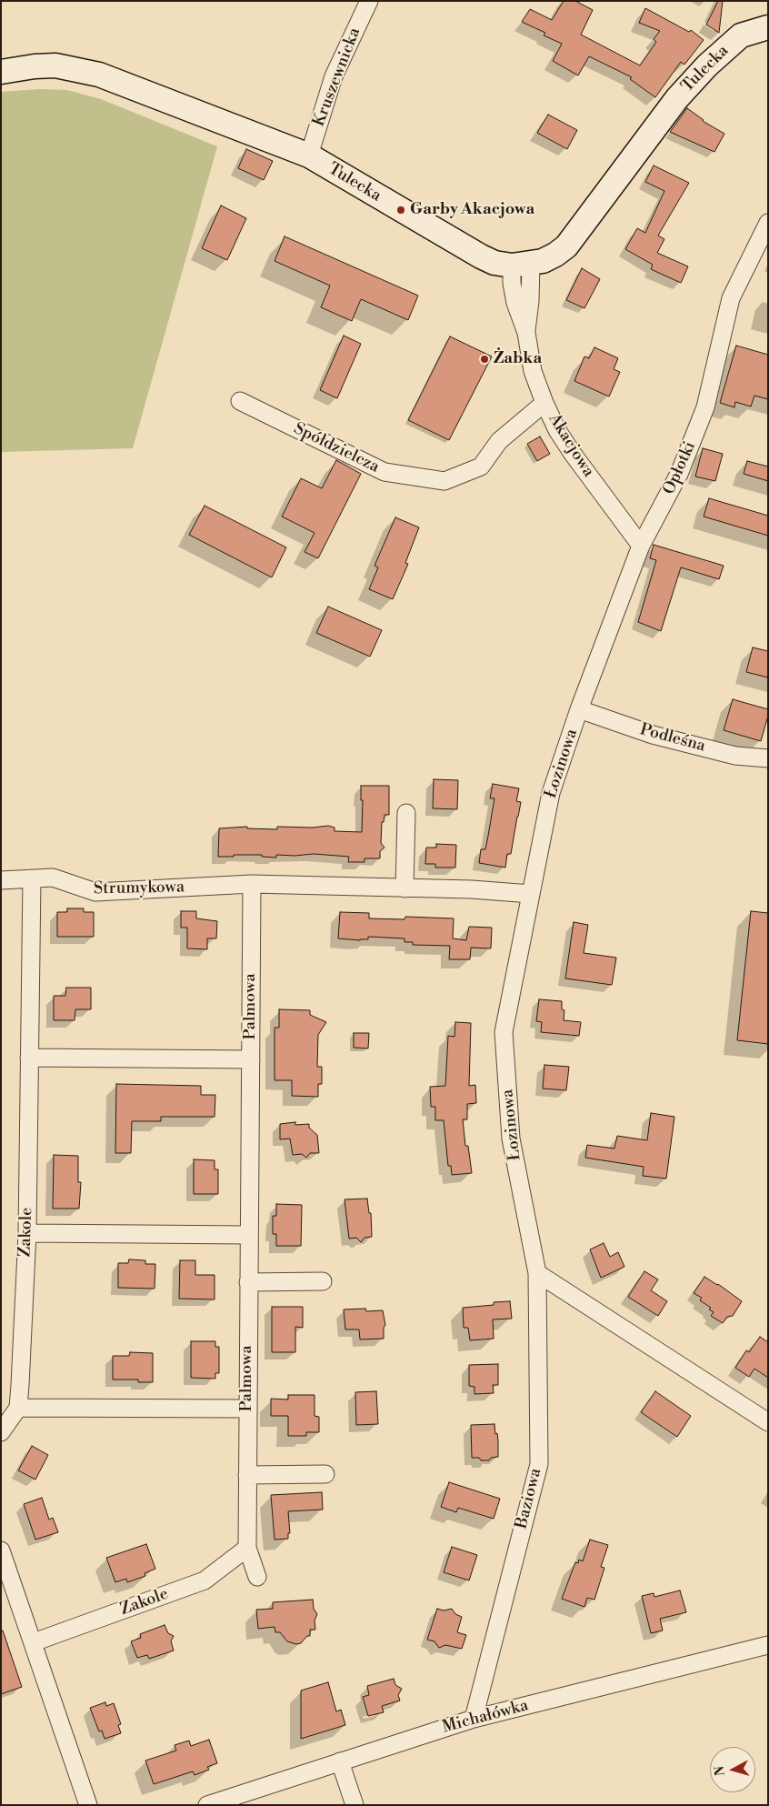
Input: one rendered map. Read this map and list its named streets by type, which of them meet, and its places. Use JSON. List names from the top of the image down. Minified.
{"streets":{"street":["Tulecka","Kruszewnicka","Akacjowa","Spółdzielcza","Opłotki","Podleśna","Łozinowa","Strumykowa","Palmowa","Zakole","Baziowa","Michałówka"]},"crossings":[["Tulecka","Kruszewnicka"],["Tulecka","Akacjowa"],["Akacjowa","Spółdzielcza"],["Akacjowa","Opłotki"],["Opłotki","Podleśna"],["Opłotki","Łozinowa"],["Podleśna","Łozinowa"],["Łozinowa","Baziowa"],["Strumykowa","Palmowa"],["Strumykowa","Zakole"],["Palmowa","Zakole"],["Baziowa","Michałówka"]],"places":["Garby Akacjowa","Żabka"],"north":"left"}
